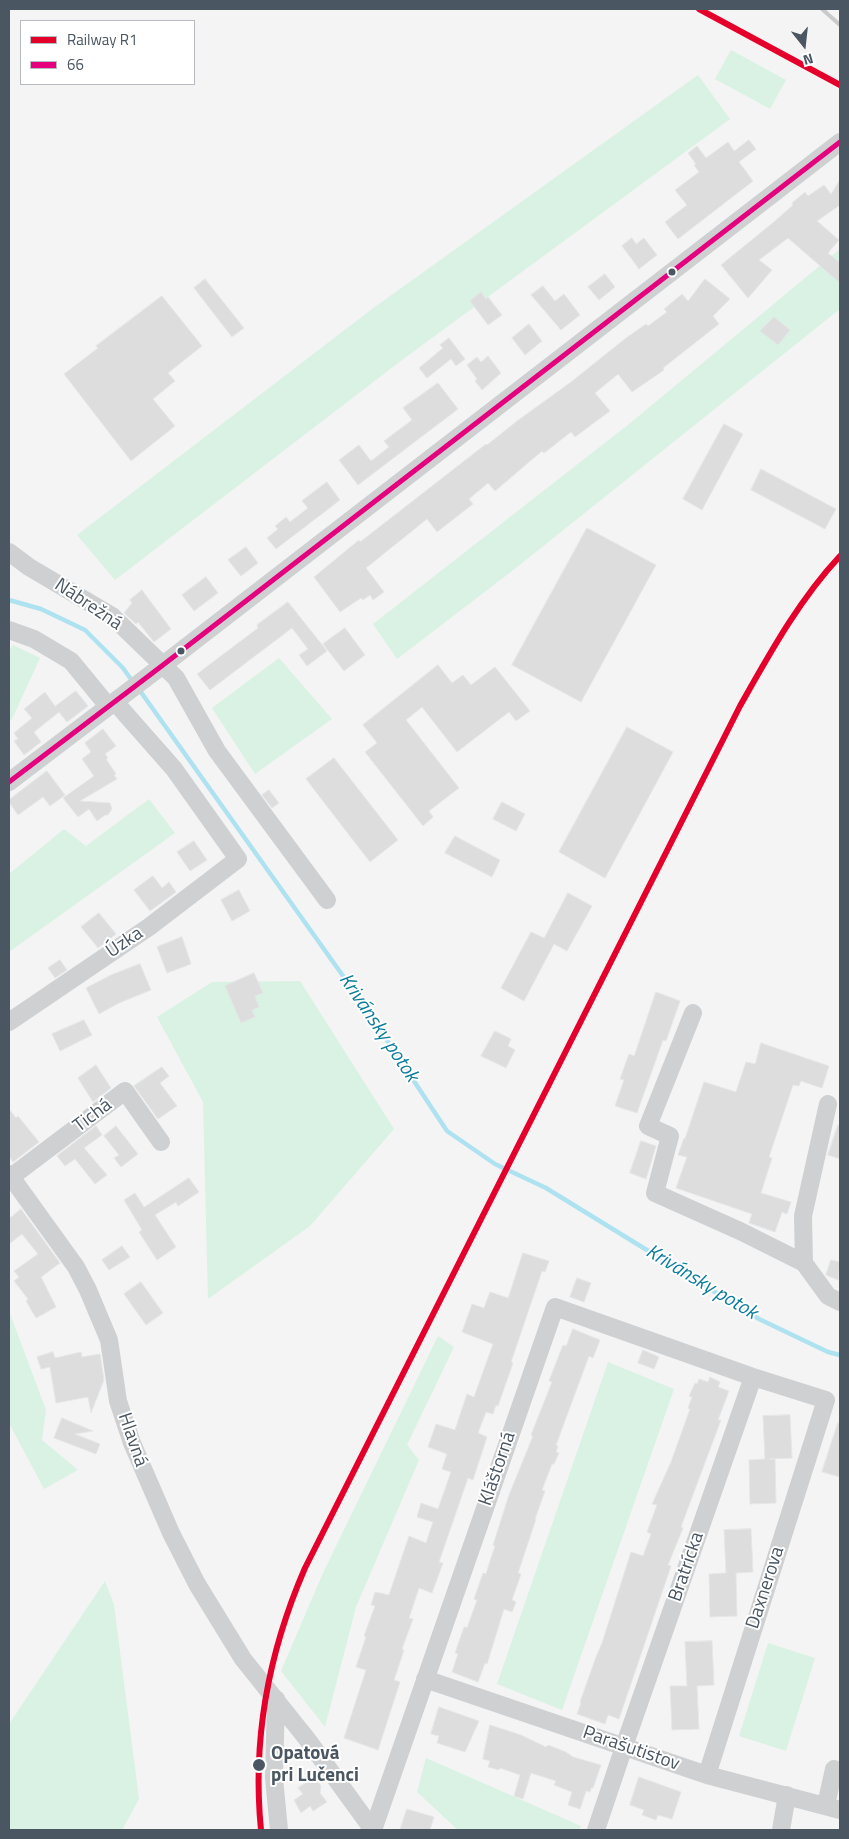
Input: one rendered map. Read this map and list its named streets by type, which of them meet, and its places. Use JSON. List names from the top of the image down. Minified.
{"streets":{"street":["Nábrežná","Úzka","Tichá","Hlavná","Kláštorná","Bratrícka","Daxnerova","Parašutistov"]},"crossings":[["Tichá","Hlavná"],["Hlavná","Kláštorná"],["Kláštorná","Bratrícka"],["Kláštorná","Daxnerova"],["Kláštorná","Parašutistov"],["Bratrícka","Daxnerova"],["Bratrícka","Parašutistov"],["Daxnerova","Parašutistov"]],"water":["Krivánsky potok"],"places":["Opatová pri Lučenci"],"lines":["rail line R1","transit line 66"],"legend":["Railway R1","66"],"north":"bottom"}
